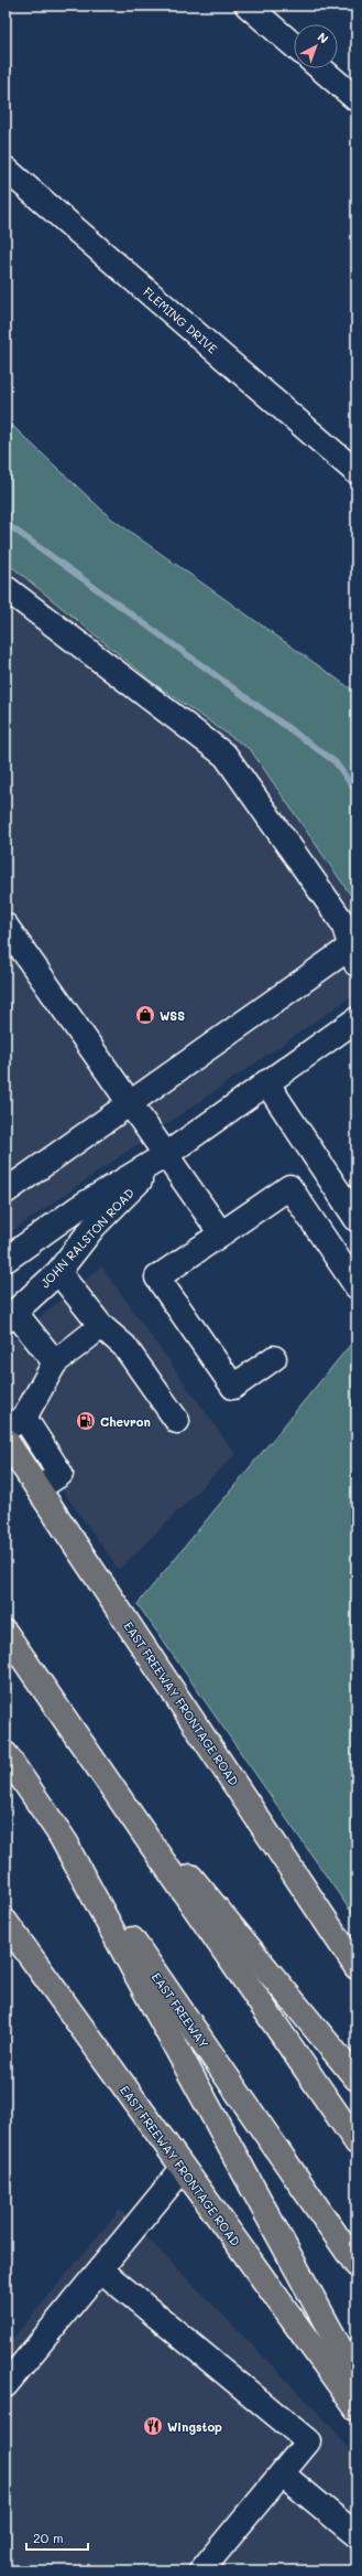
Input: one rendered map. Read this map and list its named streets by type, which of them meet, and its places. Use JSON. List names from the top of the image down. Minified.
{"streets":{"main road":["EAST FREEWAY FRONTAGE ROAD","EAST FREEWAY"],"street":["FLEMING DRIVE","JOHN RALSTON ROAD"]},"places":{"shop":["WSS"],"fuel station":["Chevron"],"restaurant":["Wingstop"]},"scale_bar":"20 m","north":"top right"}
